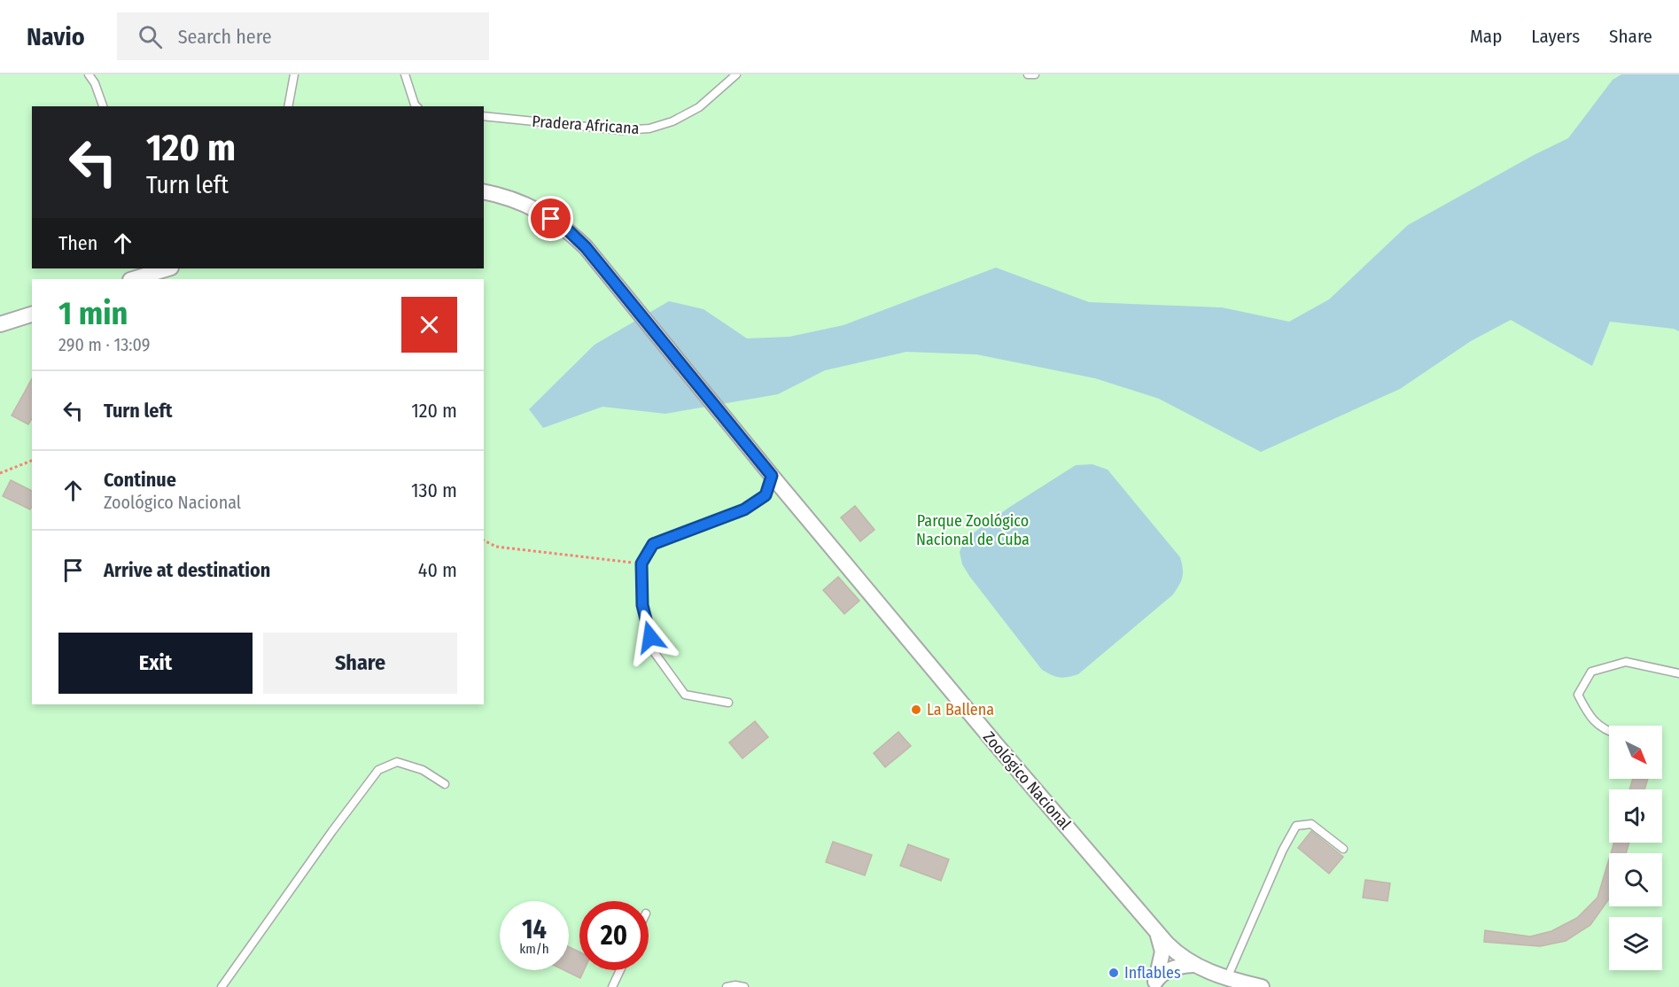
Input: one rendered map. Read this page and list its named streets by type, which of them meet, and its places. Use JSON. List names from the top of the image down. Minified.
{"streets":{"street":["Zoológico Nacional"],"lane":["Pradera Africana"]},"parks":["Parque Zoológico Nacional de Cuba"],"places":["La Ballena","Inflables"],"north":"bottom right","page":{"header":"Navio","search":"Search here","nav":["Map","Layers","Share"],"turn":["120 m","Turn left"],"then":"Then","heading":["1 min","290 m · 13:09"],"list":[{"name":"Turn left","value":"120 m"},{"name":"Continue","note":"Zoológico Nacional","value":"130 m"},{"name":"Arrive at destination","value":"40 m"}],"buttons":["Exit","Share"],"speed":"14 km/h","limit":"20"}}
